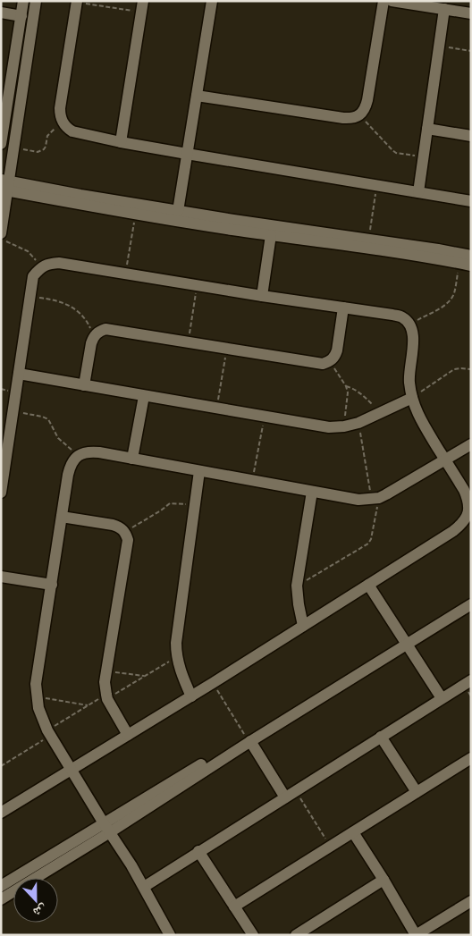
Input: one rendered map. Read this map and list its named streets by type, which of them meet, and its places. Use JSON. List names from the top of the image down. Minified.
{"north":"bottom"}
